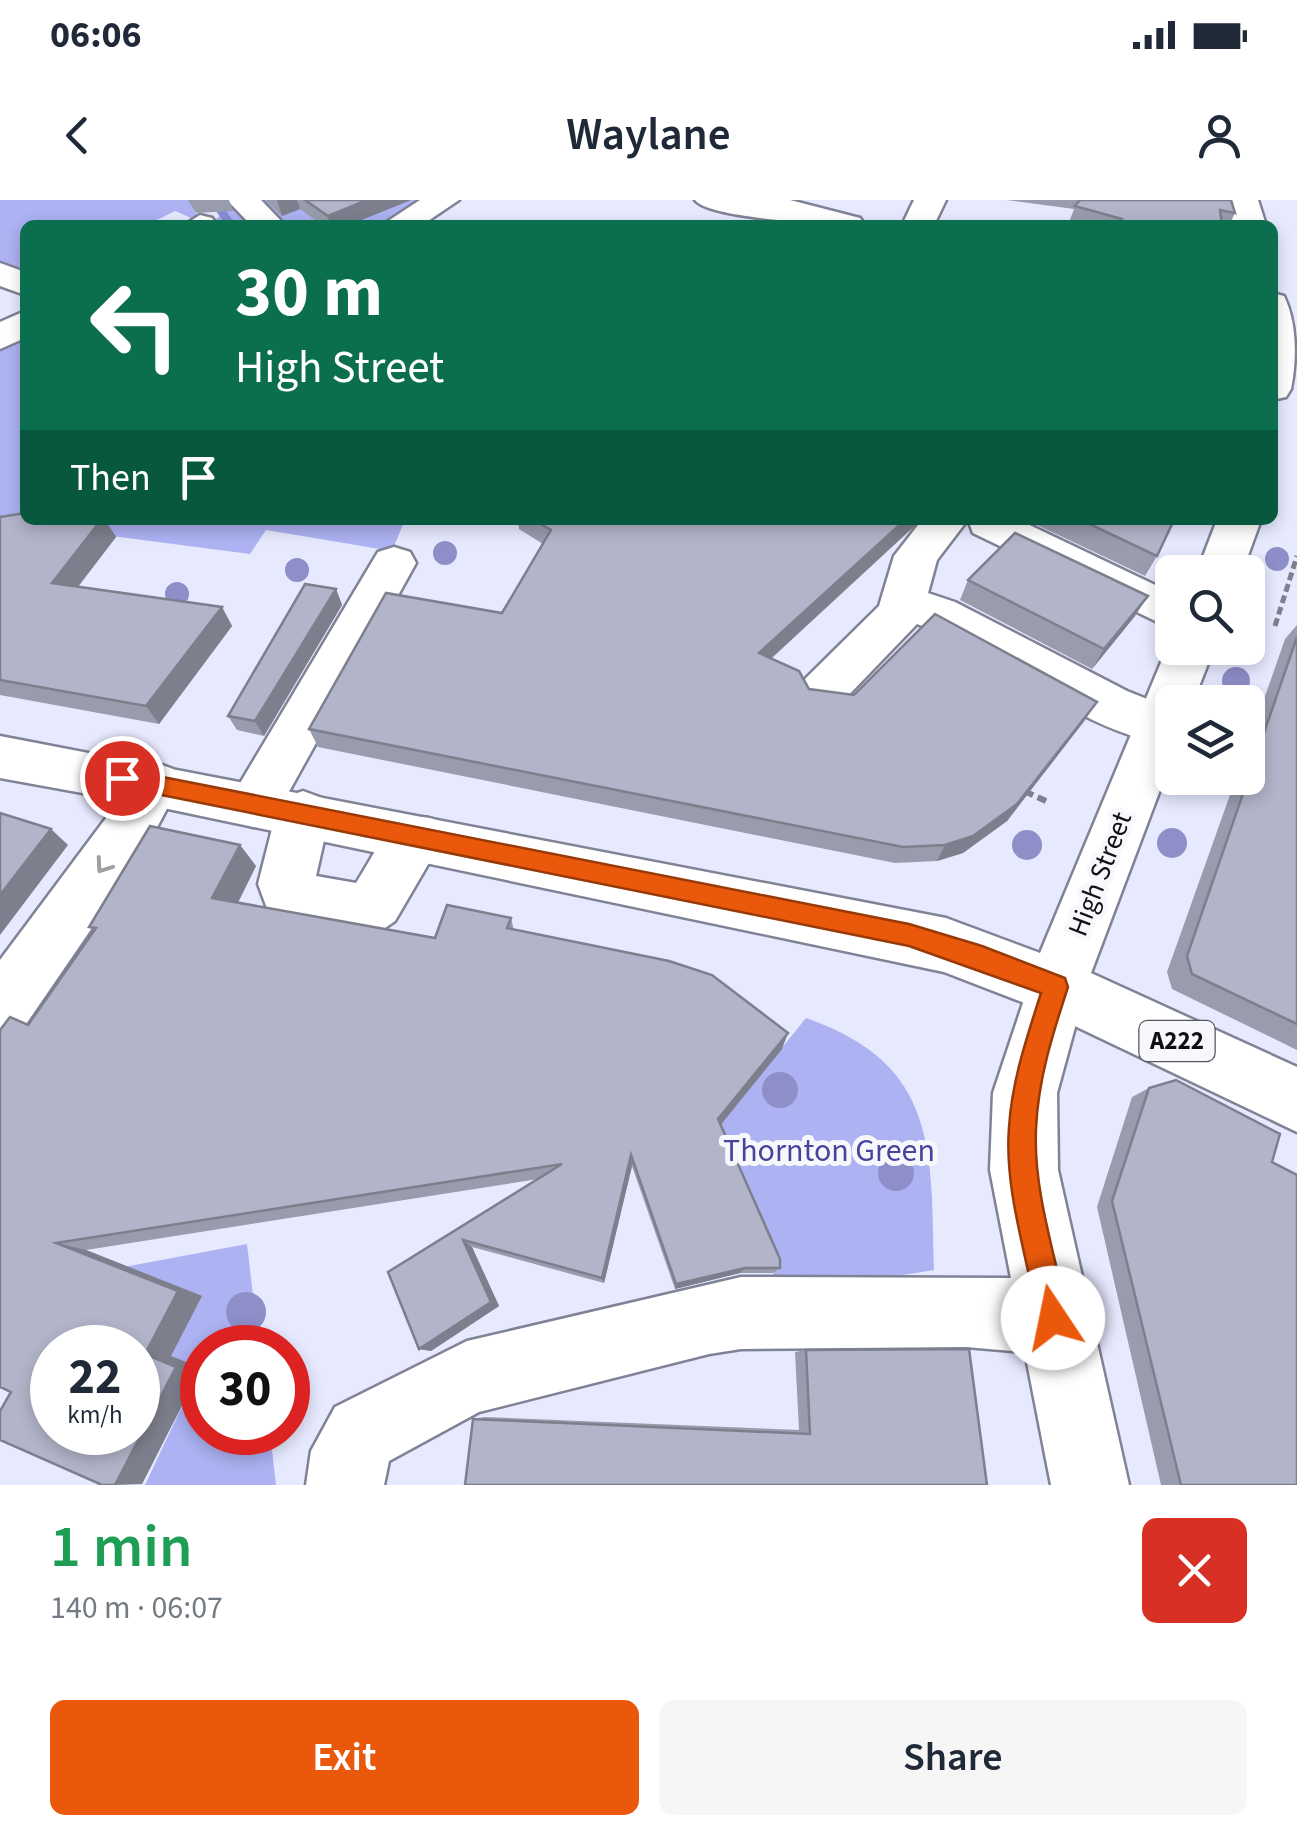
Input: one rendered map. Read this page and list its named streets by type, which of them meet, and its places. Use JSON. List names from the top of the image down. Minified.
{"streets":{"main road":["High Street","A222"]},"crossings":[["High Street","A222"]],"parks":["Thornton Green"],"page":{"status":"06:06","header":"Waylane","turn":["30 m","High Street"],"then":"Then","speed":"22 km/h","limit":"30","heading":["1 min","140 m · 06:07"],"buttons":["Exit","Share"]}}
